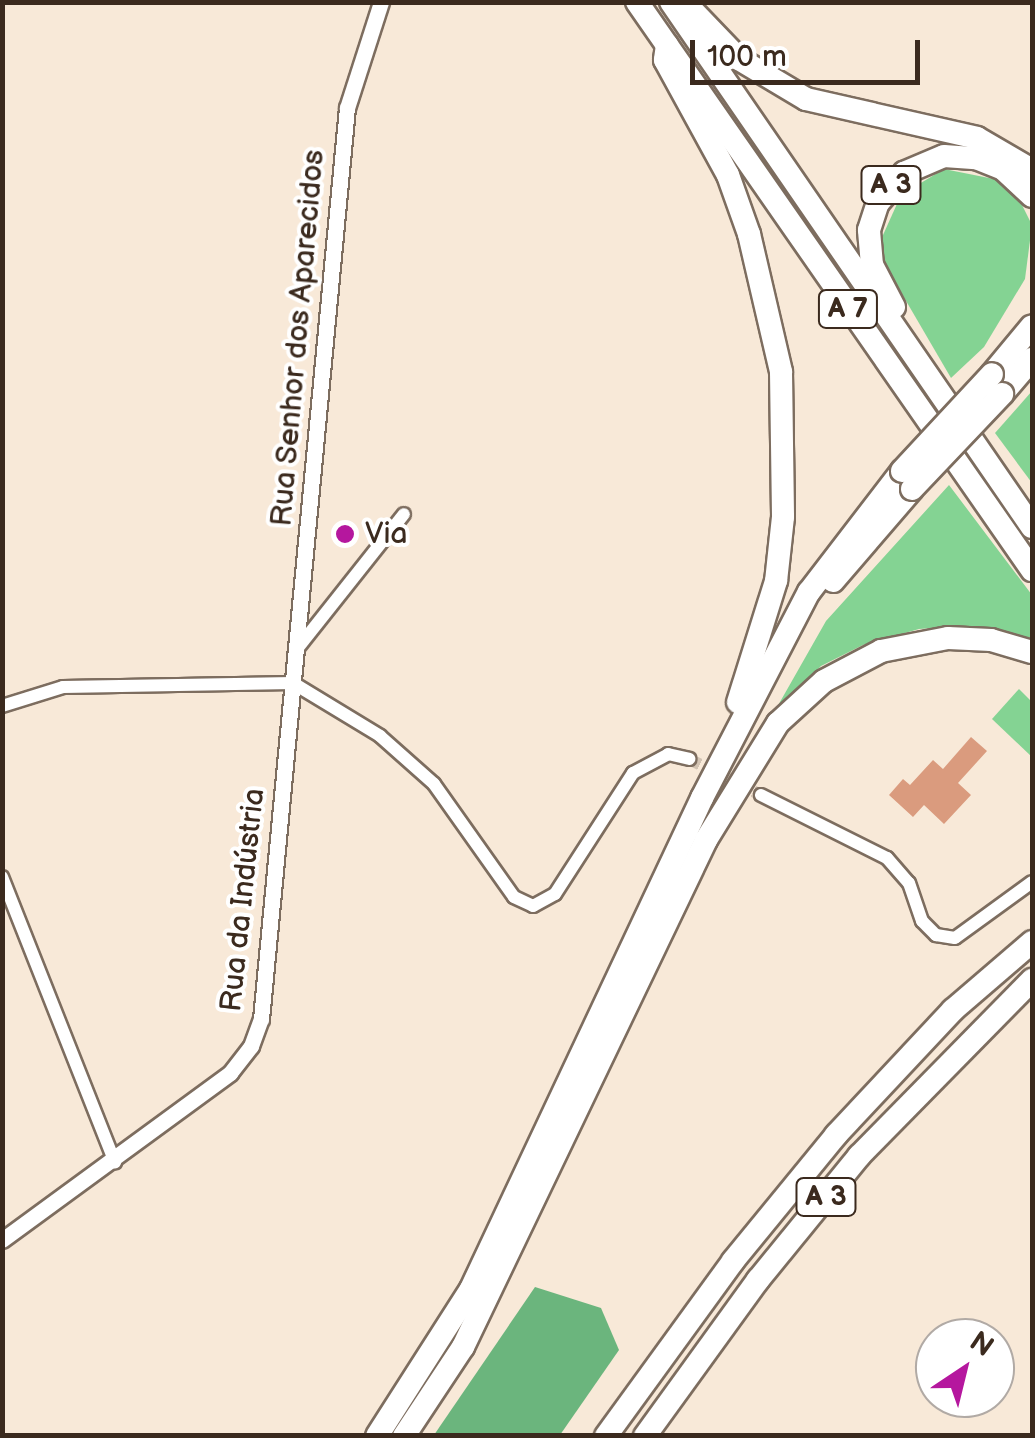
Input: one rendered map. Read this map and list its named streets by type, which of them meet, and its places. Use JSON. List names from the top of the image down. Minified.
{"streets":{"highway":["A 3","A 7"],"street":["Rua Senhor dos Aparecidos","Rua da Indústria"]},"crossings":[["A 3","A 7"],["Rua Senhor dos Aparecidos","Rua da Indústria"]],"places":["Via"],"scale_bar":"100 m","north":"top right"}
